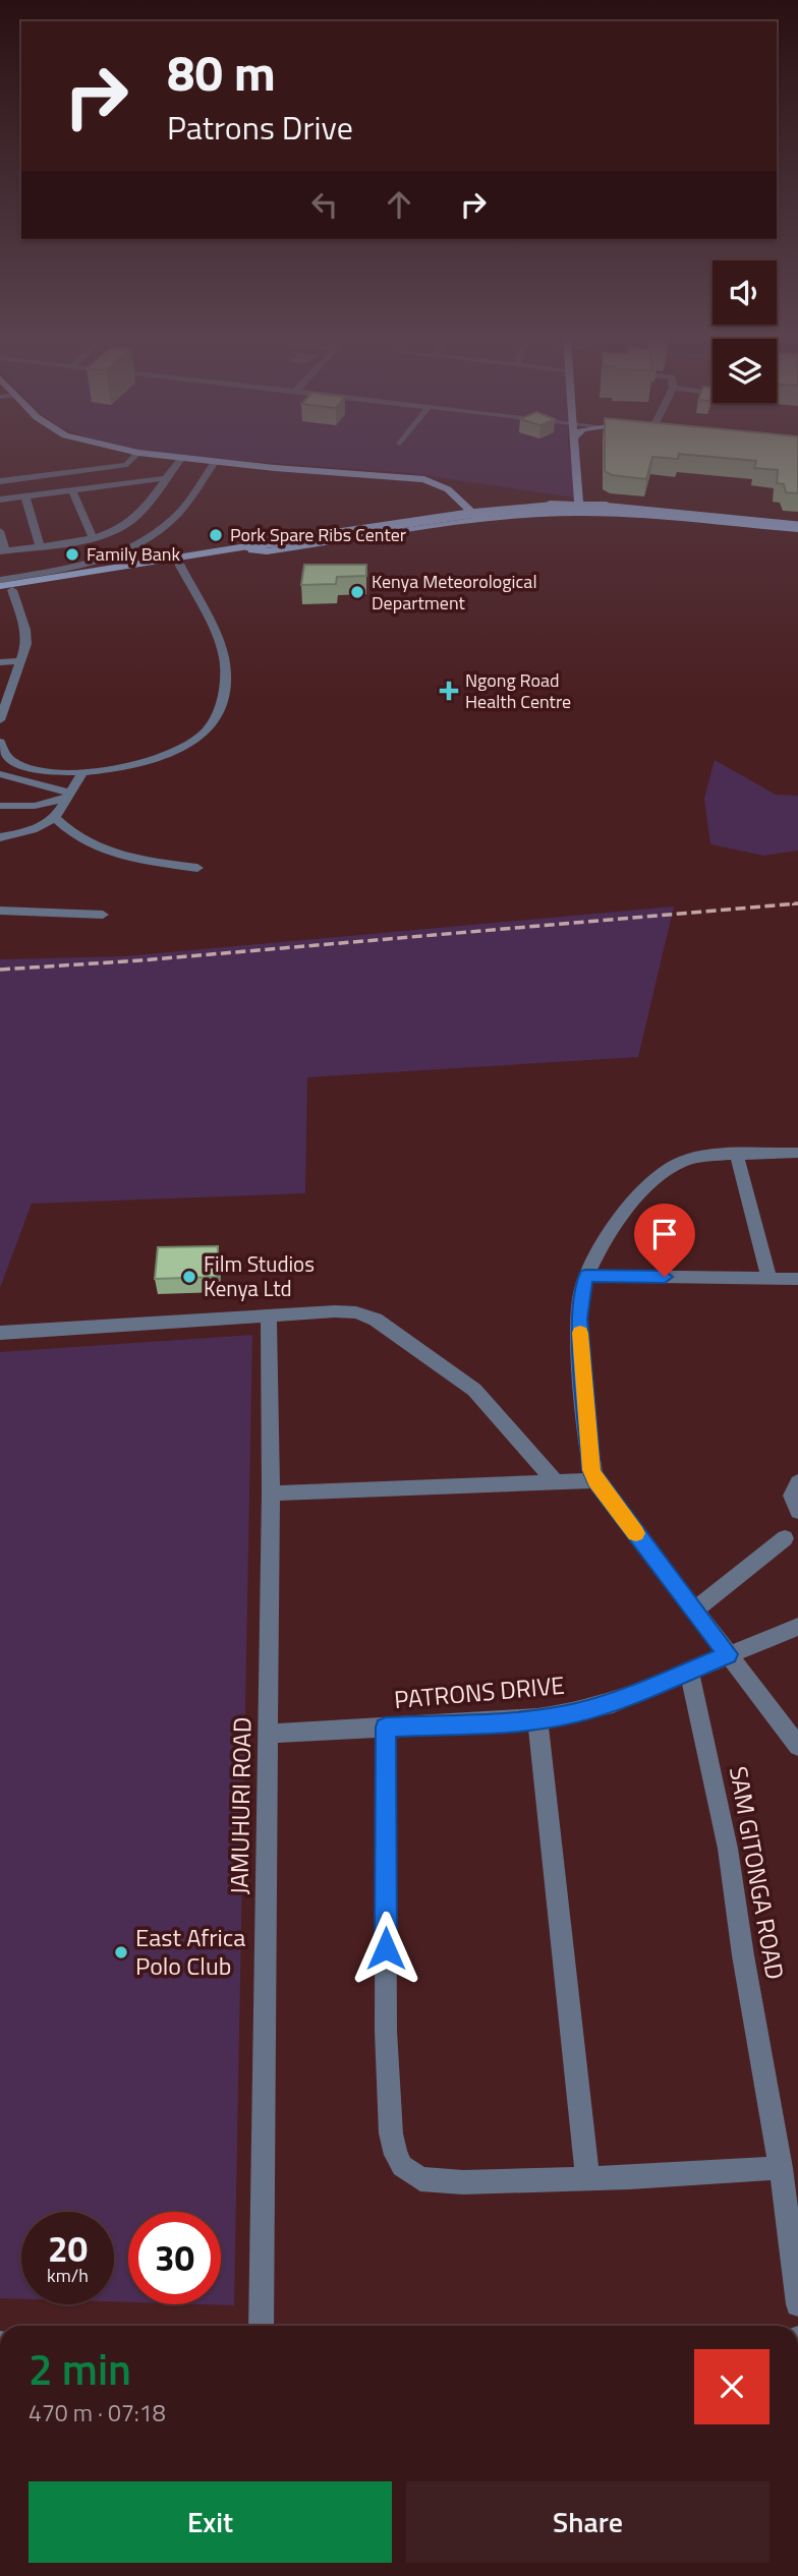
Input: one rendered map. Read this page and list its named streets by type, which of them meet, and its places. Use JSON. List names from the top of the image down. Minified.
{"streets":{"street":["PATRONS DRIVE","JAMUHURI ROAD","SAM GITONGA ROAD"]},"crossings":[["PATRONS DRIVE","JAMUHURI ROAD"],["PATRONS DRIVE","SAM GITONGA ROAD"]],"places":{"other":["Pork Spare Ribs Center","Family Bank","Kenya Meteorological Department","Film Studios Kenya Ltd","East Africa Polo Club"],"health":["Ngong Road Health Centre"]},"page":{"turn":["80 m","Patrons Drive"],"speed":"20 km/h","limit":"30","heading":["2 min","470 m · 07:18"],"buttons":["Exit","Share"]}}
